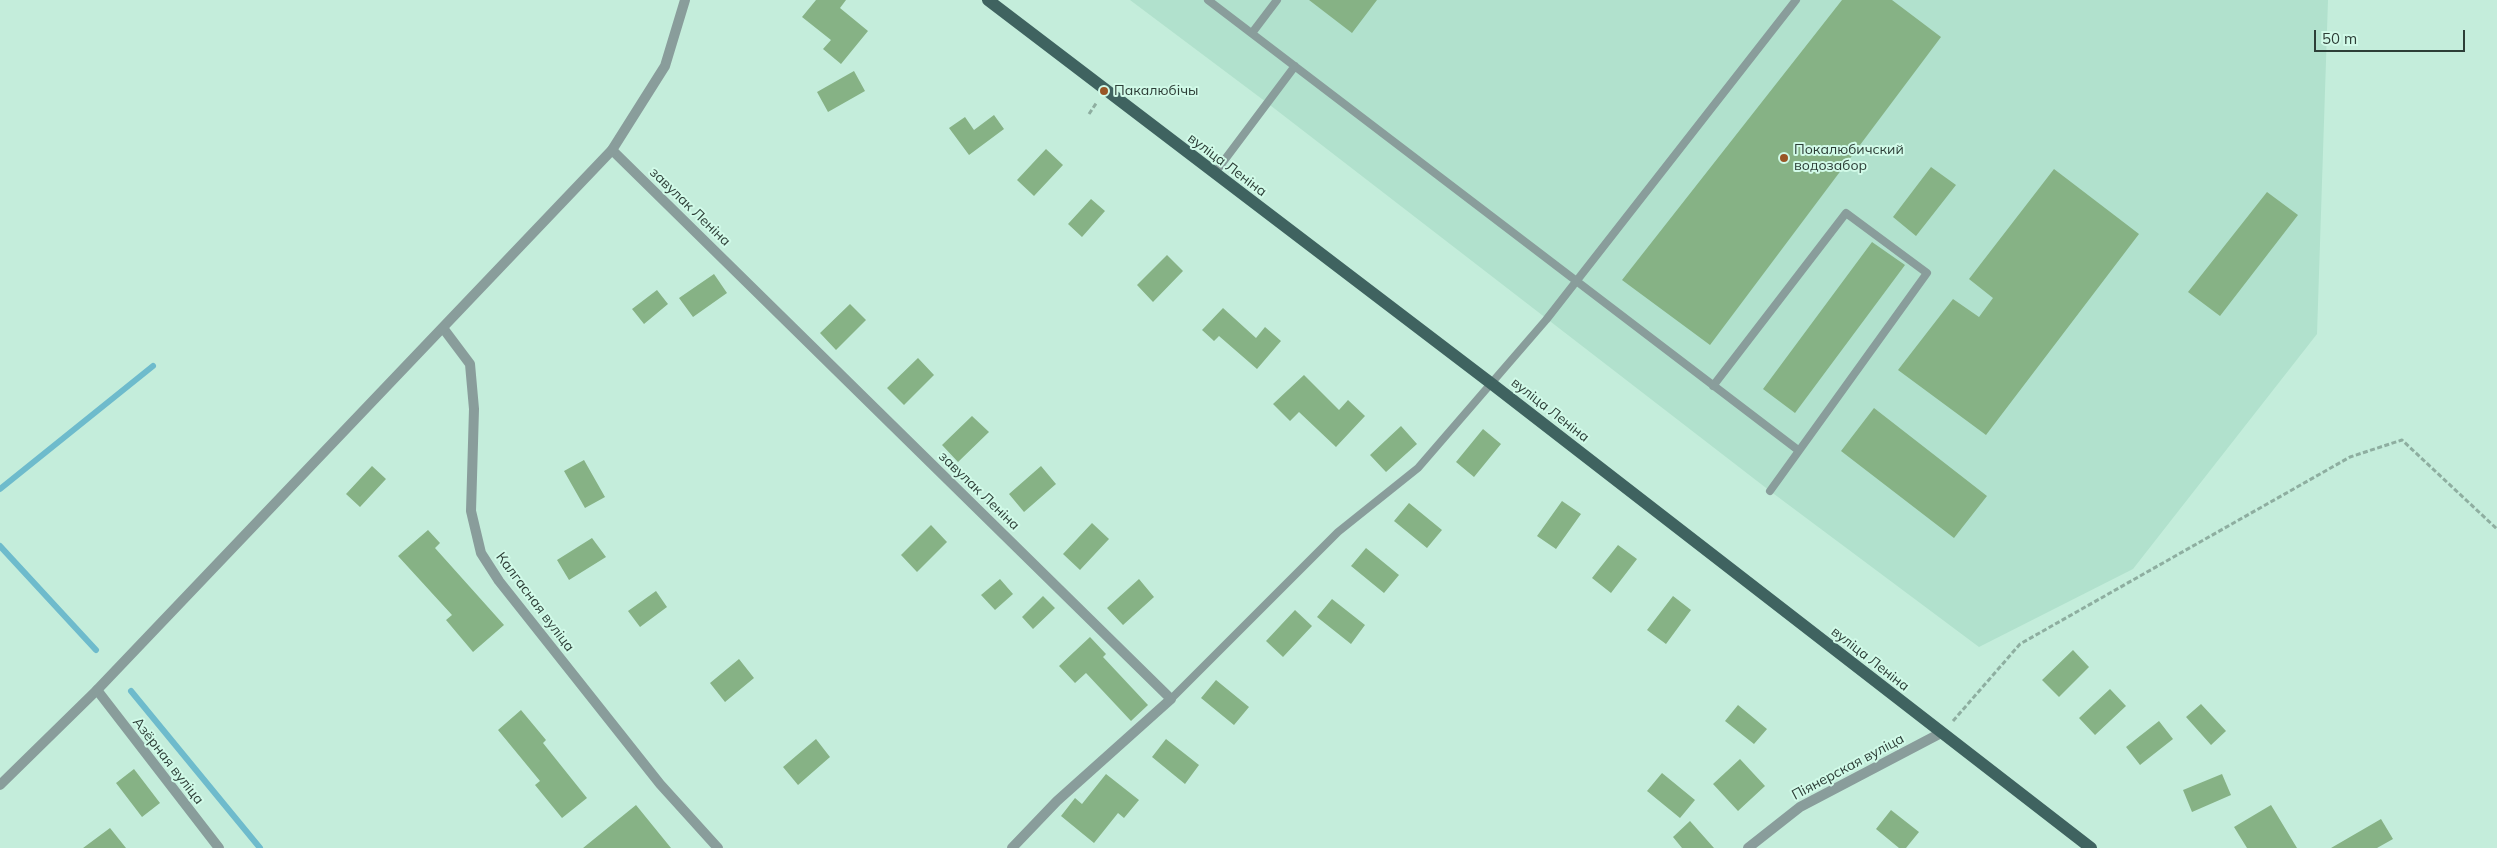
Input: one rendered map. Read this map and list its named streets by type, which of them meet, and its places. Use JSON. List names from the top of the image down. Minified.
{"streets":{"main road":["вуліца Леніна"],"street":["завулак Леніна","Калгасная вуліца","Азёрная вуліца","Піянерская вуліца"]},"crossings":[["вуліца Леніна","Піянерская вуліца"]],"places":["Пакалюбічы","Покалюбичский водозабор"],"scale_bar":"50 m"}
